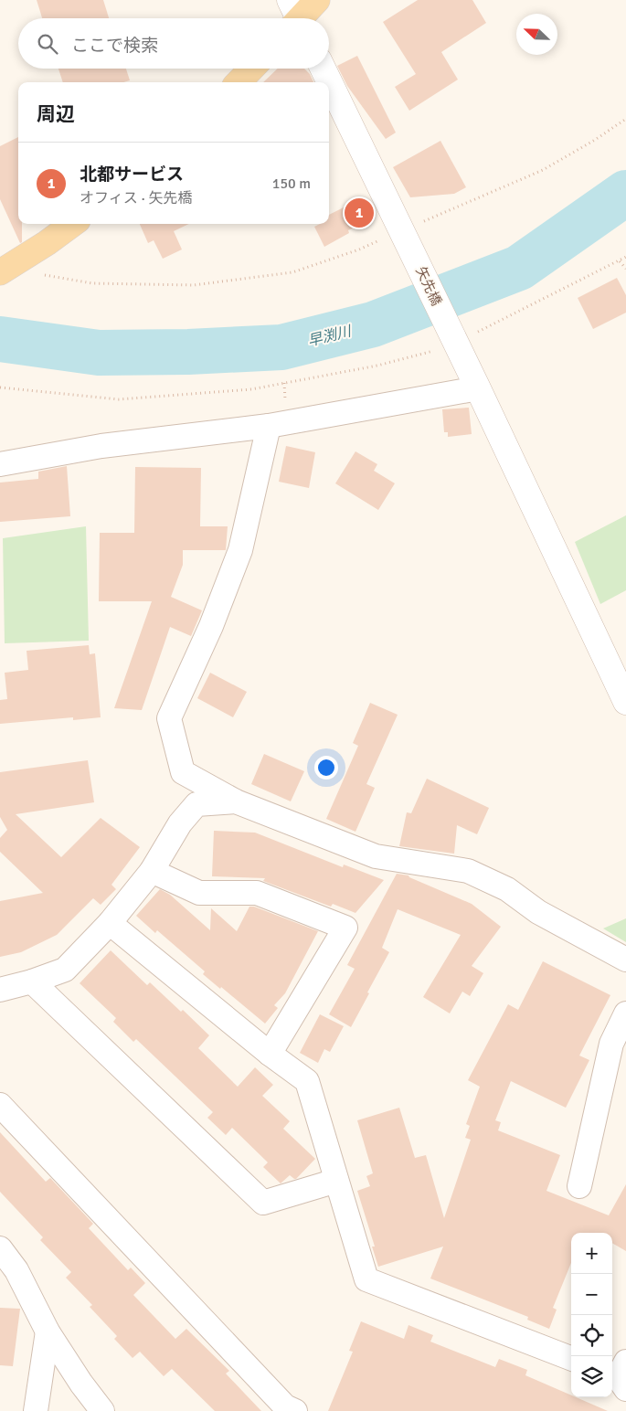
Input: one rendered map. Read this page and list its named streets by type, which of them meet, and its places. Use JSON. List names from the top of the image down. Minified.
{"streets":{"street":["矢先橋"]},"water":["早渕川"],"north":"top left","page":{"search":"ここで検索","heading":"周辺","list":[{"mark":"1","name":"北都サービス","note":"オフィス · 矢先橋","value":"150 m"}],"pins":"1","map_buttons":["+","−"]}}
